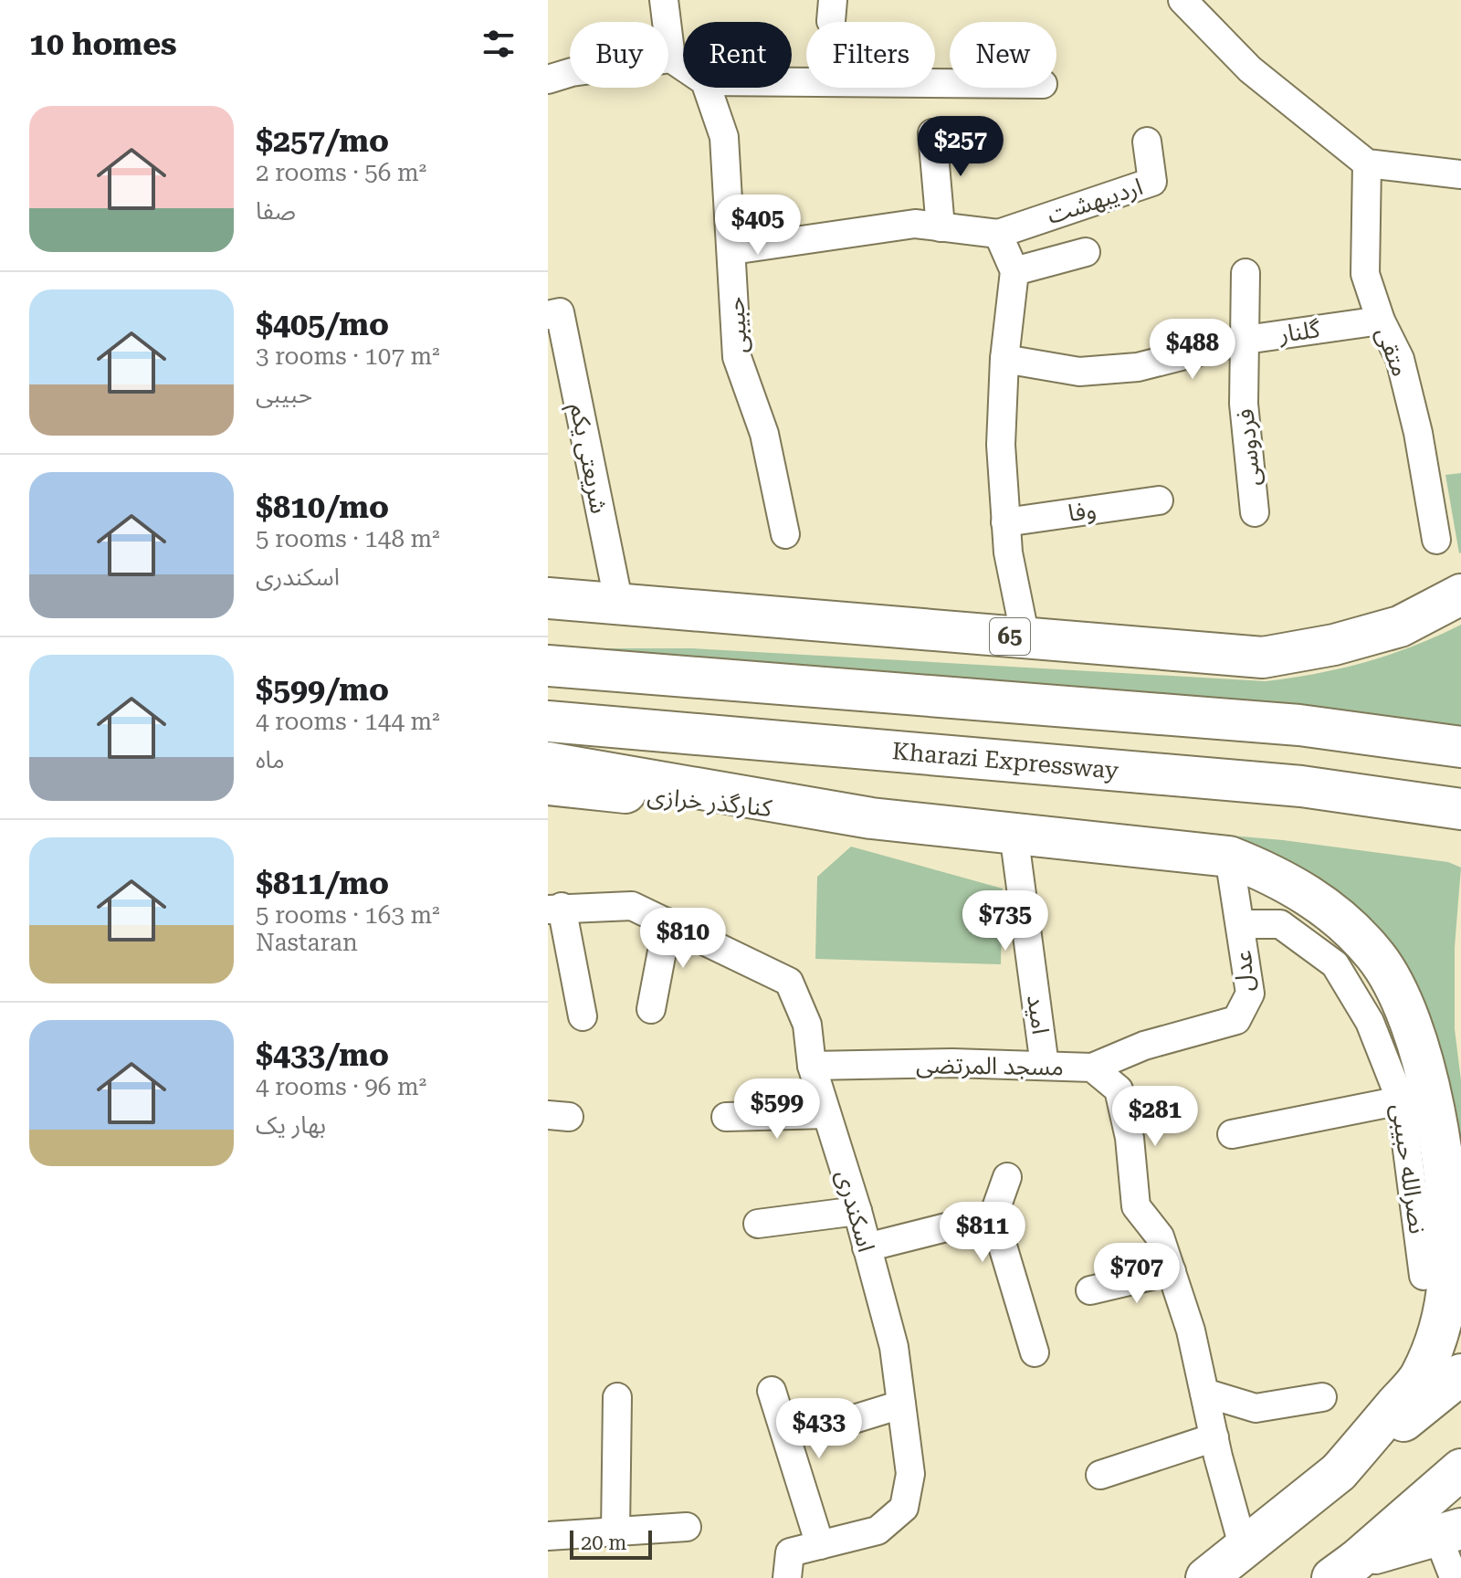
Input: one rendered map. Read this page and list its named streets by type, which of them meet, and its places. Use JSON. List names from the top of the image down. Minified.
{"streets":{"main road":["65","Kharazi Expressway","کنارگذر خرازی"],"street":["اردیبهشت","حبیبی","گلنار","متقی","فردوسی","شریعتی یکم","وفا","عدل","امید","مسجد المرتضی","نصرالله حبیبی","اسکندری"]},"crossings":[["گلنار","متقی"],["گلنار","فردوسی"],["شریعتی یکم","65"],["عدل","مسجد المرتضی"],["عدل","نصرالله حبیبی"],["امید","مسجد المرتضی"],["مسجد المرتضی","اسکندری"]],"scale_bar":"20 m","page":{"heading":"10 homes","chip":["Buy","Rent","Filters","New"],"list":[{"name":"$257/mo","note":"2 rooms · 56 m² · صفا"},{"name":"$405/mo","note":"3 rooms · 107 m² · حبیبی"},{"name":"$810/mo","note":"5 rooms · 148 m² · اسکندری"},{"name":"$599/mo","note":"4 rooms · 144 m² · ماه"},{"name":"$811/mo","note":"5 rooms · 163 m² · Nastaran"},{"name":"$433/mo","note":"4 rooms · 96 m² · بهار یک"}],"price":["$257","$405","$488","$735","$810","$599","$281","$811","$707","$433"],"scale":"20 m"}}
